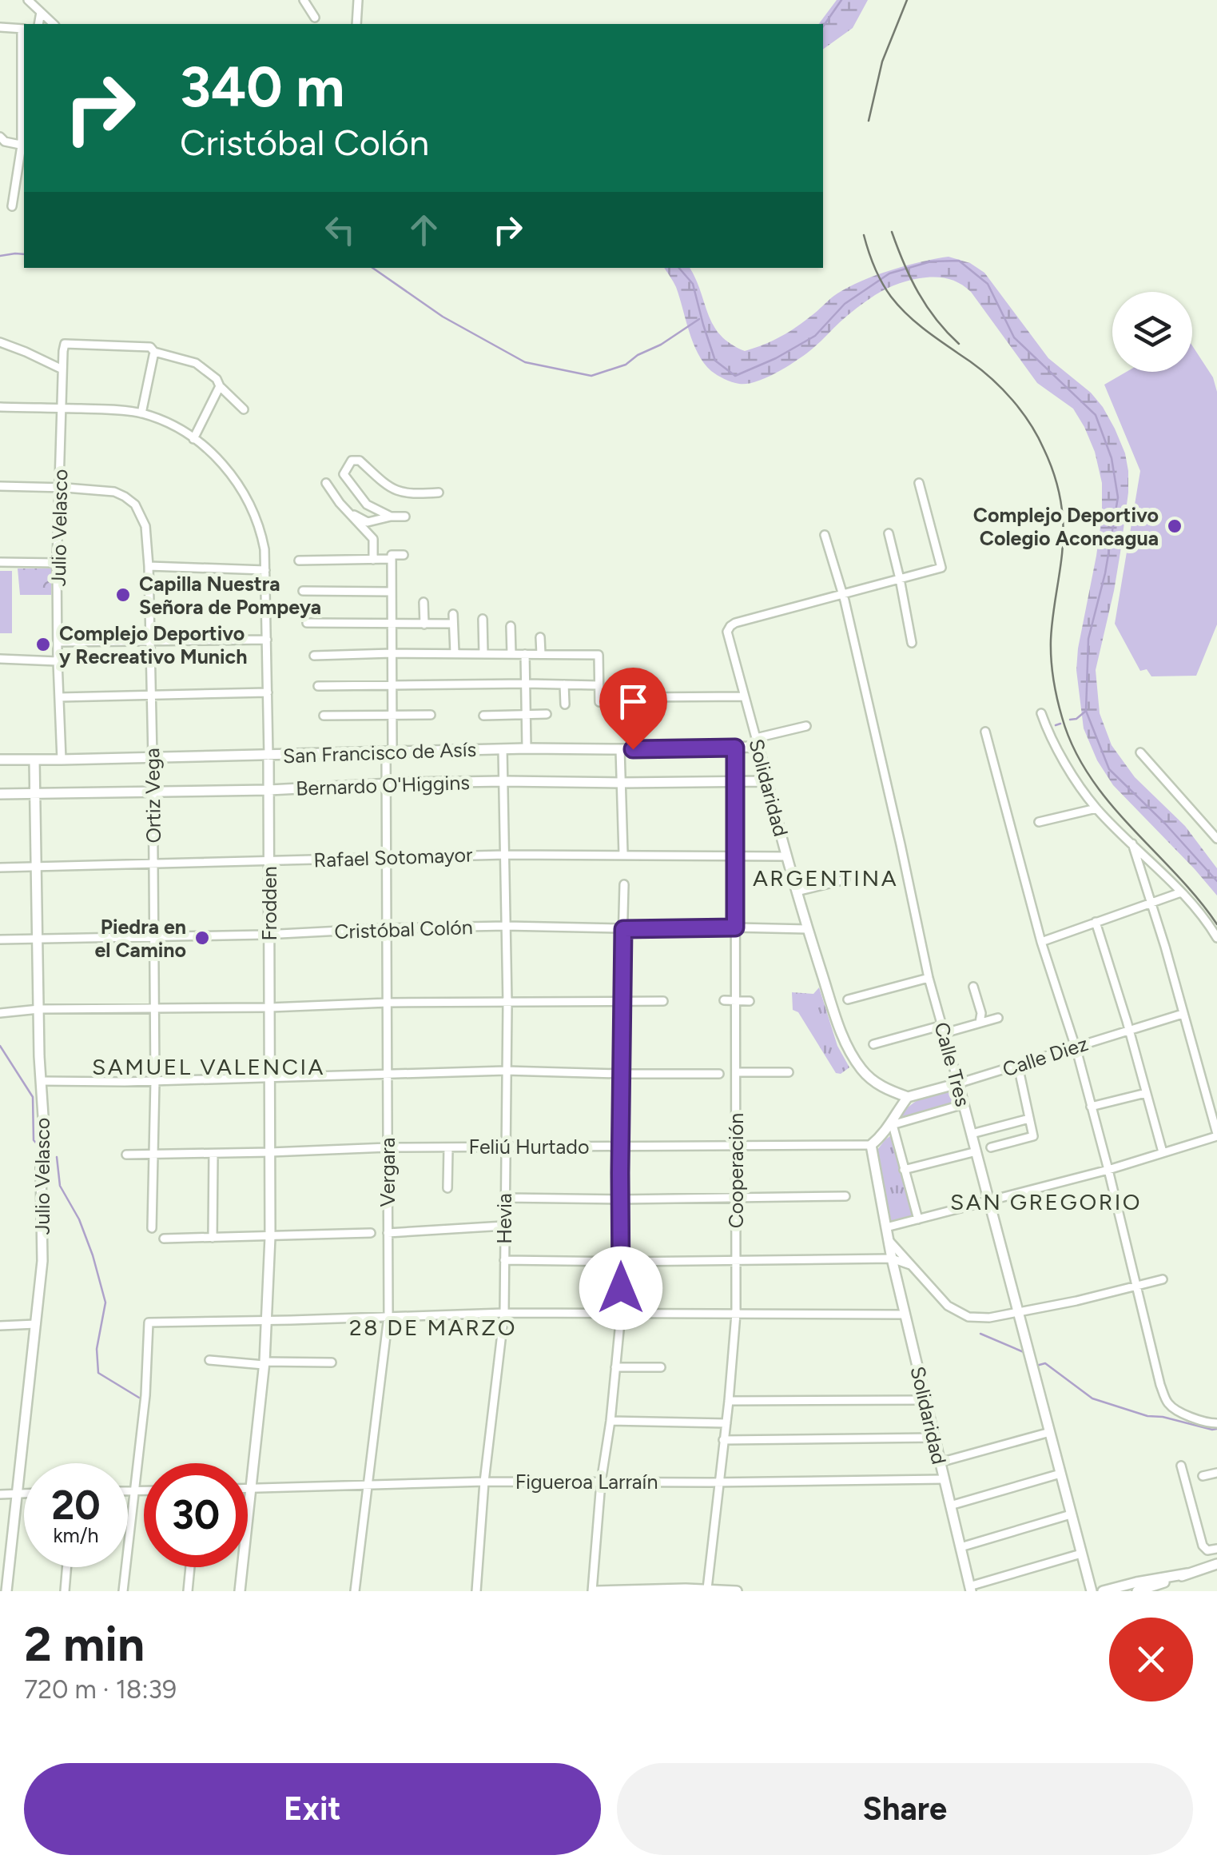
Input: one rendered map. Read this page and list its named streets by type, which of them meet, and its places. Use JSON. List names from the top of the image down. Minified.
{"streets":{"main road":["Julio Velasco","San Francisco de Asís","Bernardo O'Higgins","Solidaridad","Frodden","Calle Diez","Calle Tres"],"street":["Ortiz Vega","Rafael Sotomayor","Cristóbal Colón","Feliú Hurtado","Cooperación","Vergara","Hevia","Figueroa Larraín"]},"crossings":[["Julio Velasco","San Francisco de Asís"],["Julio Velasco","Bernardo O'Higgins"],["Julio Velasco","Ortiz Vega"],["Julio Velasco","Rafael Sotomayor"],["Julio Velasco","Frodden"],["Julio Velasco","Cristóbal Colón"],["San Francisco de Asís","Solidaridad"],["San Francisco de Asís","Ortiz Vega"],["San Francisco de Asís","Frodden"],["San Francisco de Asís","Cooperación"],["San Francisco de Asís","Vergara"],["San Francisco de Asís","Hevia"],["Bernardo O'Higgins","Solidaridad"],["Bernardo O'Higgins","Ortiz Vega"],["Bernardo O'Higgins","Frodden"],["Bernardo O'Higgins","Cooperación"],["Bernardo O'Higgins","Vergara"],["Bernardo O'Higgins","Hevia"],["Solidaridad","Rafael Sotomayor"],["Solidaridad","Cristóbal Colón"],["Solidaridad","Calle Diez"],["Solidaridad","Calle Tres"],["Solidaridad","Feliú Hurtado"],["Solidaridad","Figueroa Larraín"],["Ortiz Vega","Rafael Sotomayor"],["Ortiz Vega","Cristóbal Colón"],["Ortiz Vega","Feliú Hurtado"],["Rafael Sotomayor","Frodden"],["Rafael Sotomayor","Cooperación"],["Rafael Sotomayor","Vergara"],["Rafael Sotomayor","Hevia"],["Frodden","Cristóbal Colón"],["Frodden","Feliú Hurtado"],["Frodden","Figueroa Larraín"],["Cristóbal Colón","Cooperación"],["Cristóbal Colón","Vergara"],["Cristóbal Colón","Hevia"],["Calle Diez","Calle Tres"],["Feliú Hurtado","Cooperación"],["Feliú Hurtado","Vergara"],["Feliú Hurtado","Hevia"],["Cooperación","Figueroa Larraín"],["Vergara","Figueroa Larraín"],["Hevia","Figueroa Larraín"]],"districts":["ARGENTINA","SAMUEL VALENCIA","SAN GREGORIO","28 DE MARZO"],"places":["Complejo Deportivo Colegio Aconcagua","Capilla Nuestra Señora de Pompeya","Complejo Deportivo y Recreativo Munich","Piedra en el Camino"],"page":{"turn":["340 m","Cristóbal Colón"],"speed":"20 km/h","limit":"30","heading":["2 min","720 m · 18:39"],"buttons":["Exit","Share"]}}
